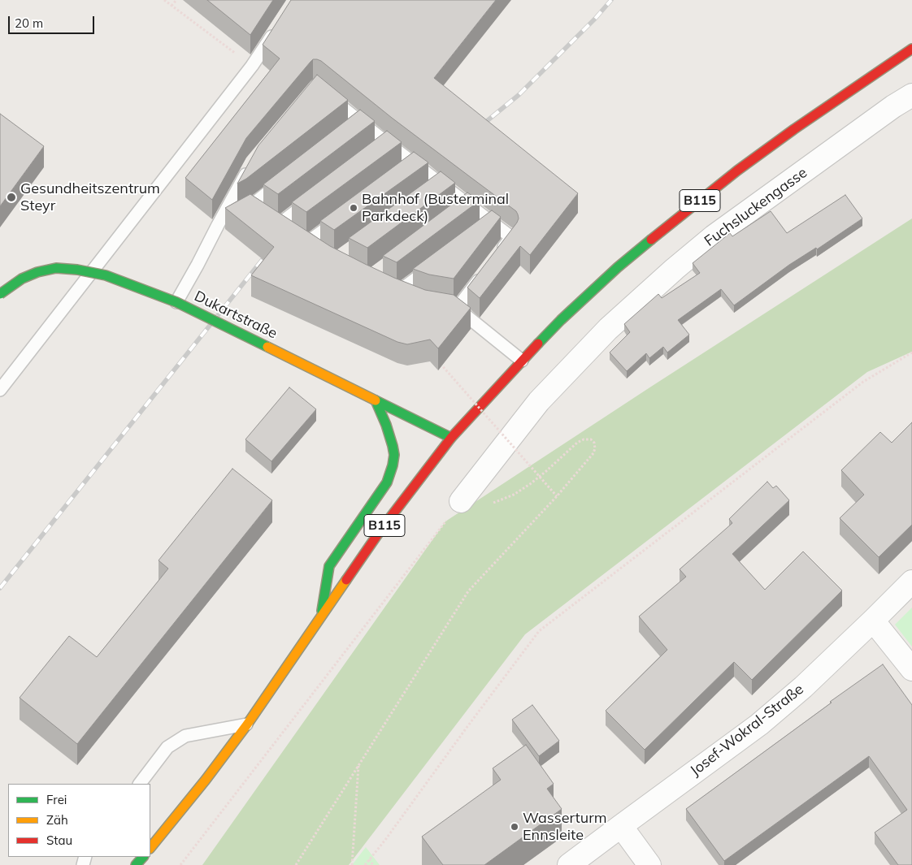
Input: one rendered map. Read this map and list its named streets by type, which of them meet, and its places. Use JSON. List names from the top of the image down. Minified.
{"streets":{"main road":["B115","Dukartstraße"],"street":["Fuchsluckengasse","Josef-Wokral-Straße"]},"crossings":[["B115","Dukartstraße"]],"places":["Gesundheitszentrum Steyr","Bahnhof (Busterminal Parkdeck)","Wasserturm Ennsleite"],"legend":["Frei","Zäh","Stau"],"scale_bar":"20 m"}
